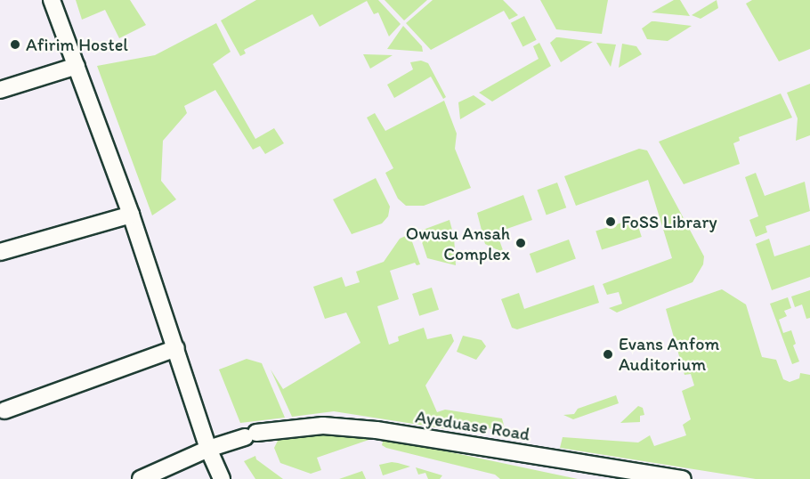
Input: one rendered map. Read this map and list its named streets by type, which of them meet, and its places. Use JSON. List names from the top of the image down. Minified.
{"streets":{"street":["Ayeduase Road"]},"places":["Afirim Hostel","FoSS Library","Owusu Ansah Complex","Evans Anfom Auditorium"]}
